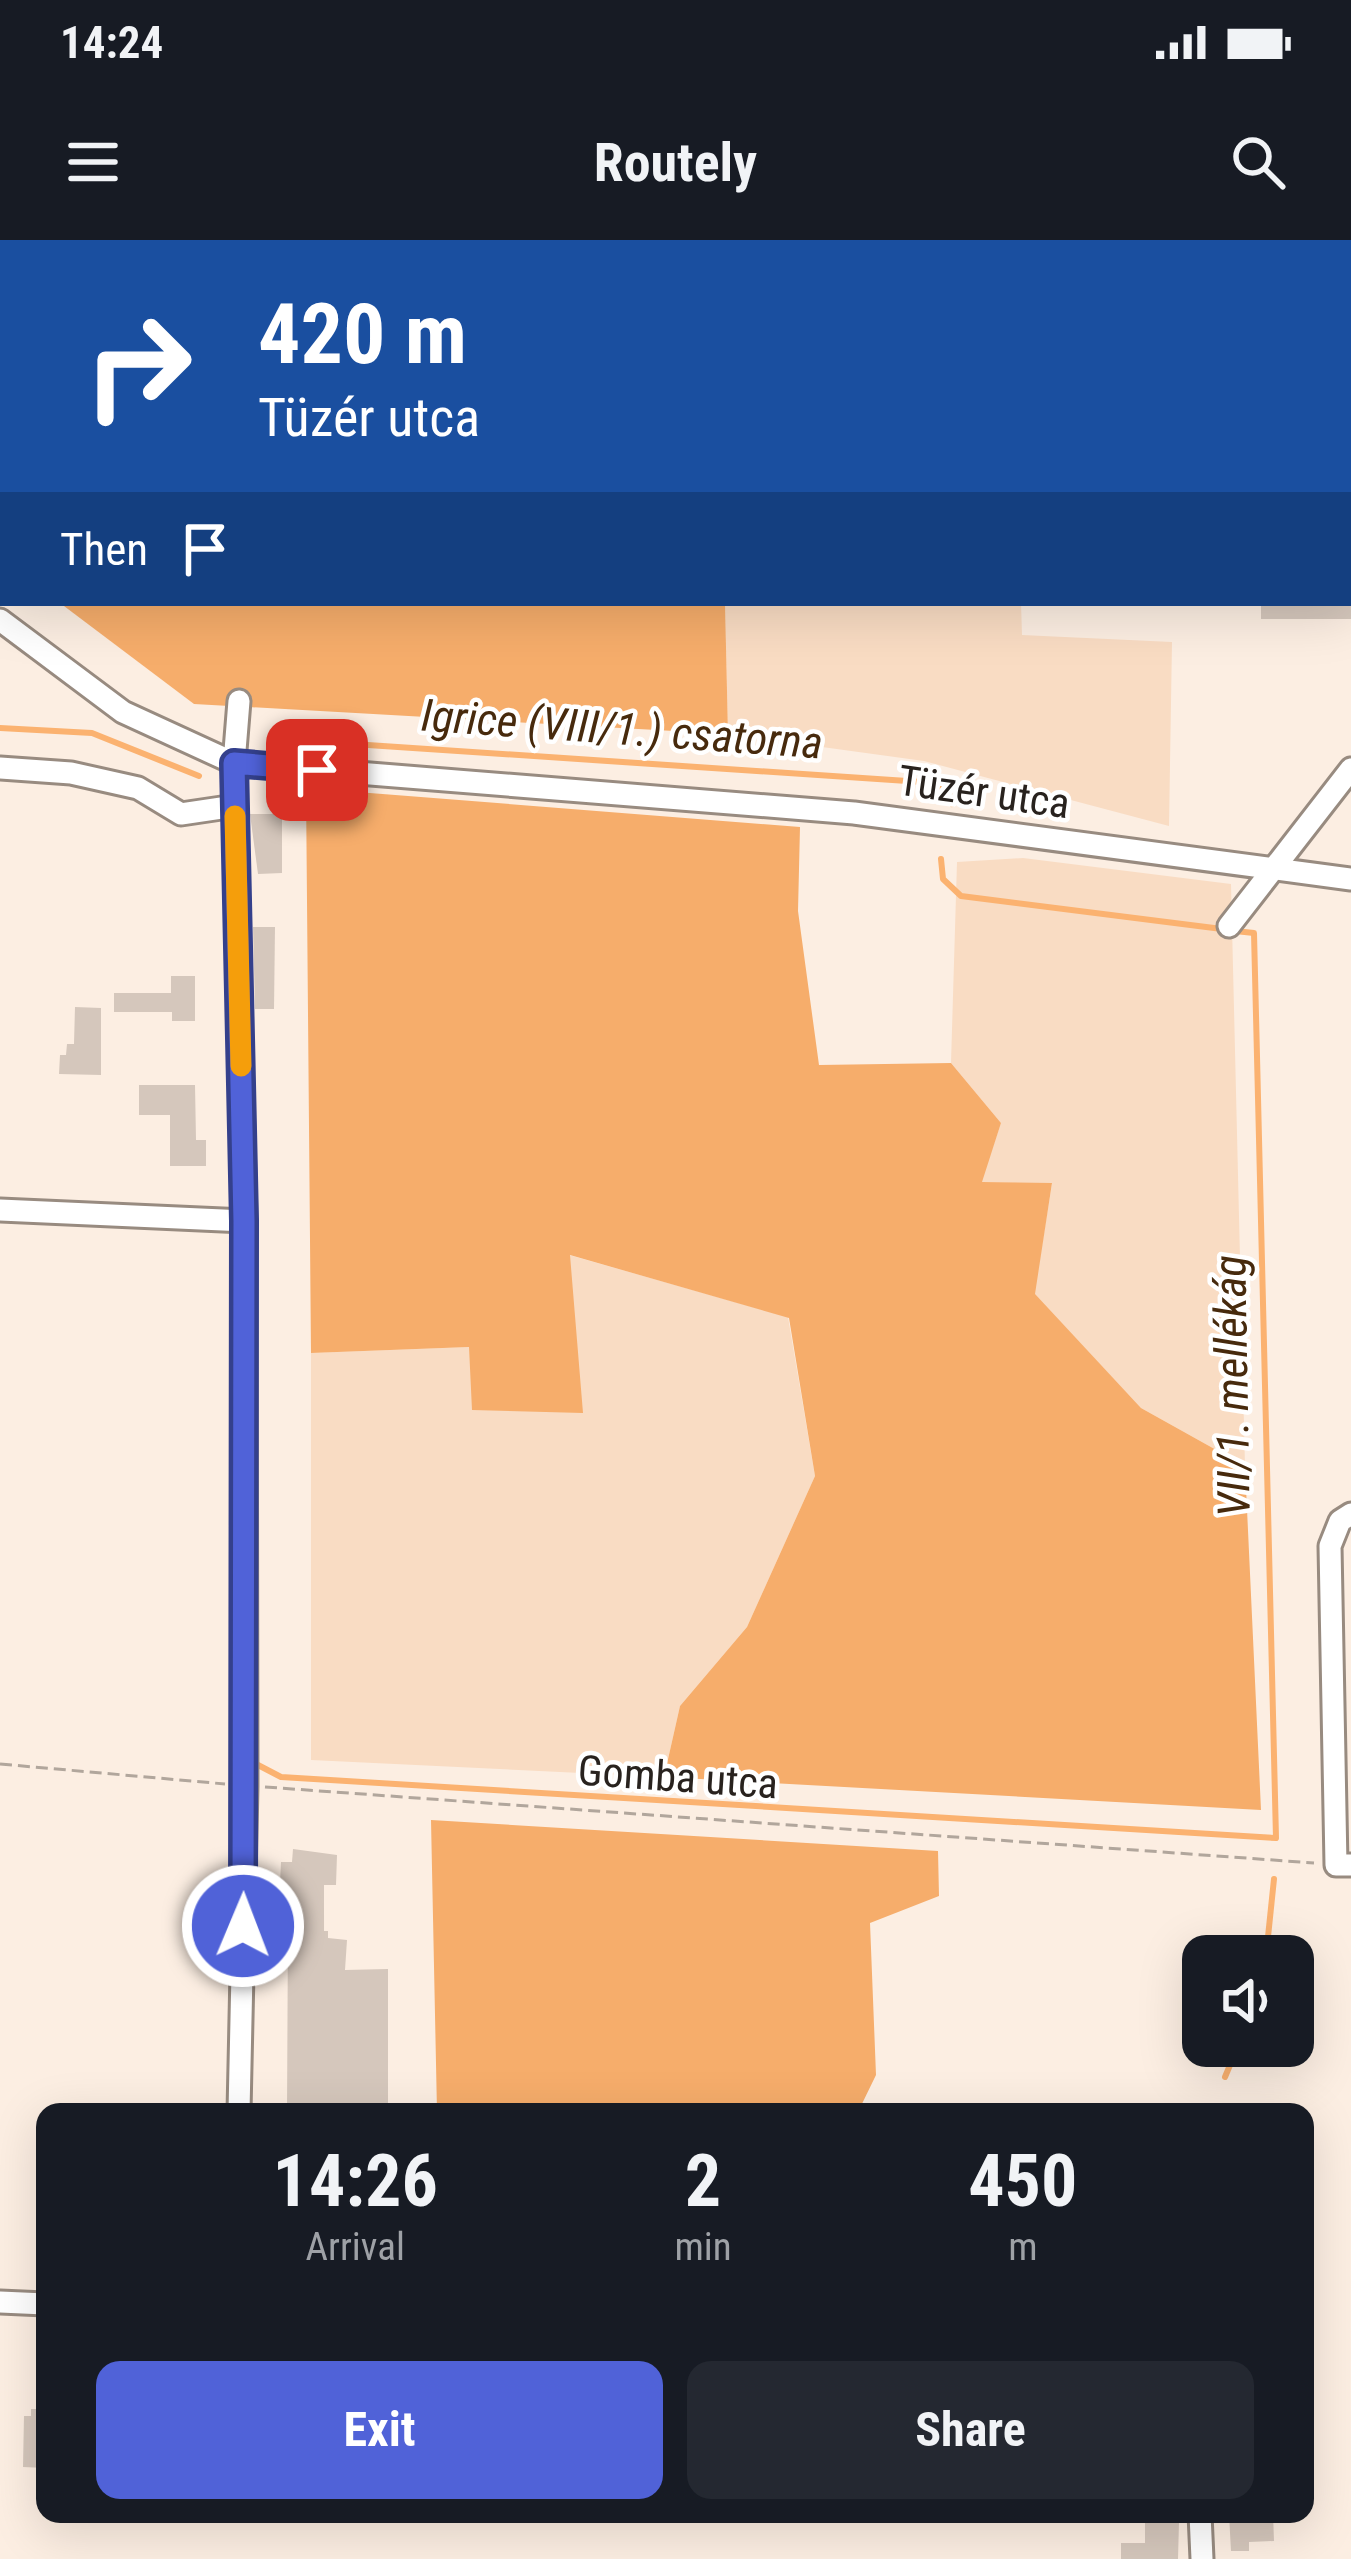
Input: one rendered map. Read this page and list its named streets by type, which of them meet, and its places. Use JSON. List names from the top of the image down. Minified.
{"streets":{"street":["Tüzér utca"],"path":["Gomba utca"]},"water":["Igrice (VIII/1.) csatorna","VII/1. mellékág"],"page":{"status":"14:24","header":"Routely","turn":["420 m","Tüzér utca"],"then":"Then","eta":["14:26","Arrival","2","min","450","m"],"buttons":["Exit","Share"]}}
